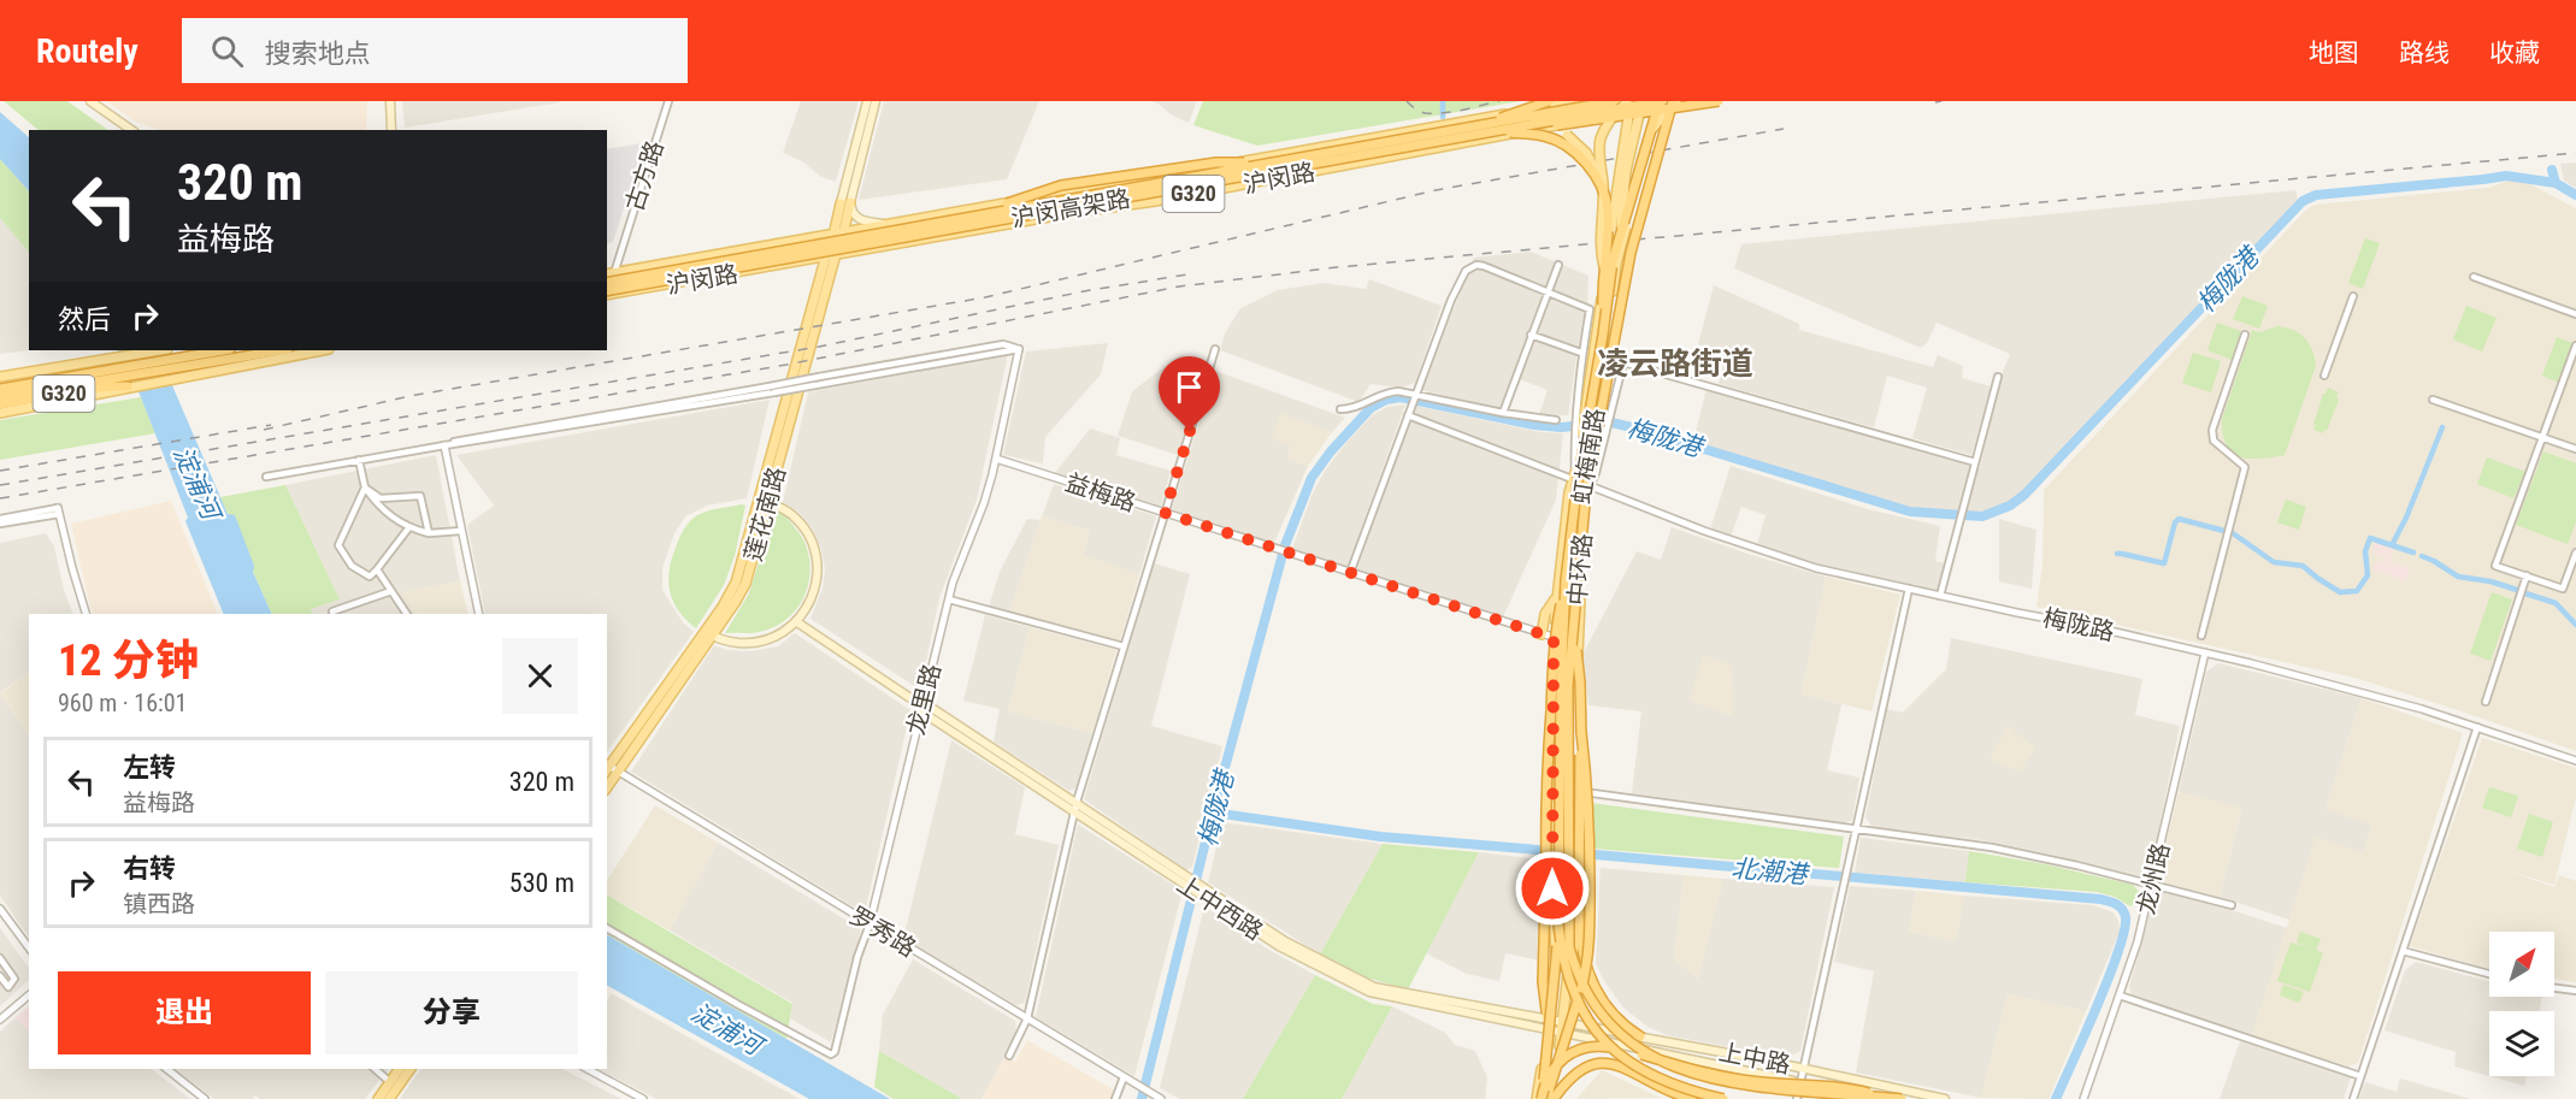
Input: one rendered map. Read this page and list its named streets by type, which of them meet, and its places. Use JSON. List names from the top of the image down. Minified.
{"streets":{"highway":["G320","沪闵高架路","中环路"],"main road":["沪闵路","虹梅南路","莲花南路","上中西路","上中路"],"street":["古方路","益梅路","梅陇路","龙里路","龙州路","罗秀路"]},"crossings":[["古方路","沪闵路"],["沪闵路","沪闵高架路"],["沪闵路","虹梅南路"],["沪闵路","莲花南路"],["沪闵路","中环路"],["沪闵高架路","中环路"],["虹梅南路","益梅路"],["虹梅南路","中环路"],["虹梅南路","梅陇路"],["虹梅南路","上中西路"],["虹梅南路","上中路"],["益梅路","中环路"],["益梅路","龙里路"],["莲花南路","罗秀路"],["梅陇路","龙州路"],["龙里路","上中西路"],["龙里路","罗秀路"],["上中西路","上中路"]],"districts":["凌云路街道"],"water":["梅陇港","淀浦河","北潮港"],"north":"top right","page":{"header":"Routely","search":"搜索地点","nav":["地图","路线","收藏"],"turn":["320 m","益梅路"],"then":"然后","heading":["12 分钟","960 m · 16:01"],"list":[{"name":"左转","note":"益梅路","value":"320 m"},{"name":"右转","note":"镇西路","value":"530 m"}],"buttons":["退出","分享"]}}
